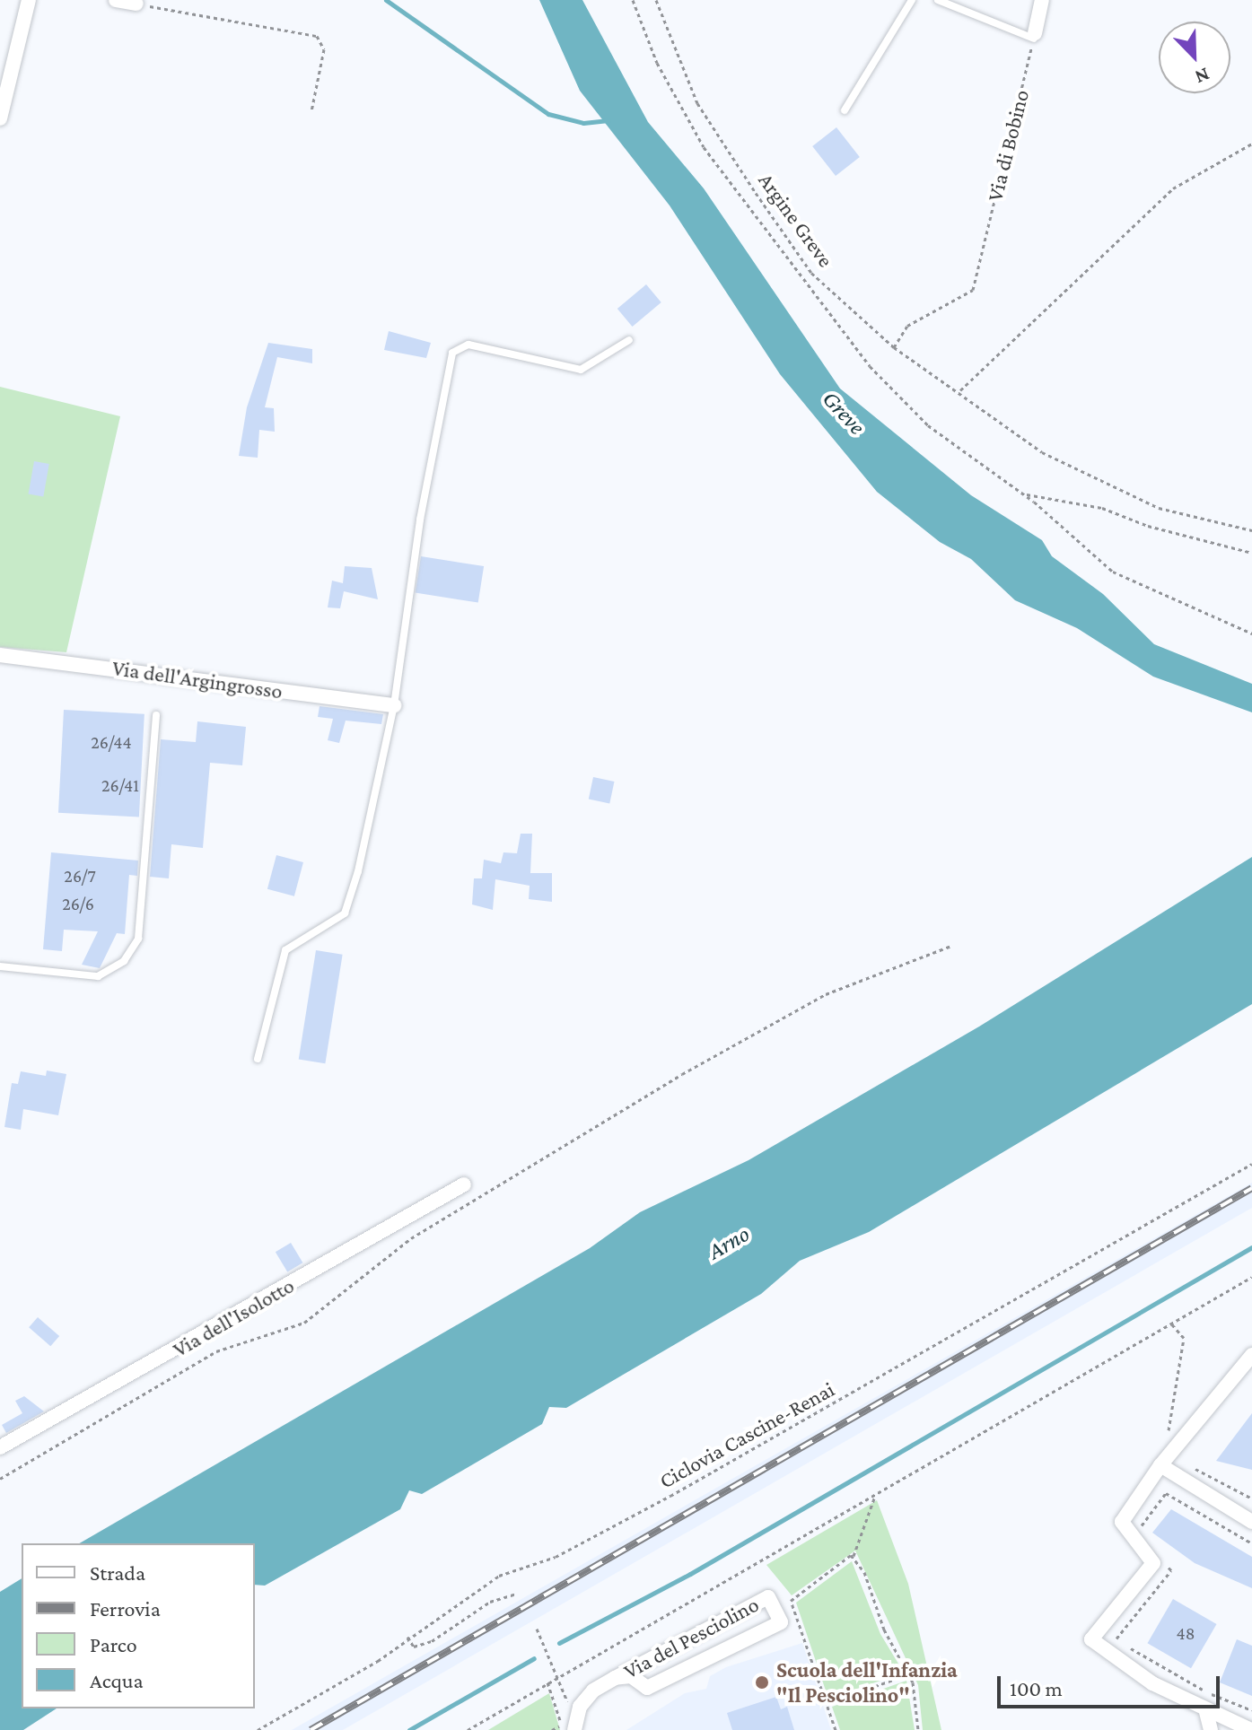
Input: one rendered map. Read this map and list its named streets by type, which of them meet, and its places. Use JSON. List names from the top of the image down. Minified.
{"streets":{"street":["Via dell'Argingrosso","Via dell'Isolotto","Via del Pesciolino"],"path":["Via di Bobino","Argine Greve","Ciclovia Cascine-Renai"]},"crossings":[["Via di Bobino","Argine Greve"]],"water":["Greve","Arno"],"places":["Scuola dell'Infanzia \"Il Pesciolino\""],"house_numbers":["26/44","26/41","26/7","26/6","48"],"legend":["Strada","Ferrovia","Parco","Acqua"],"scale_bar":"100 m","north":"bottom right"}
